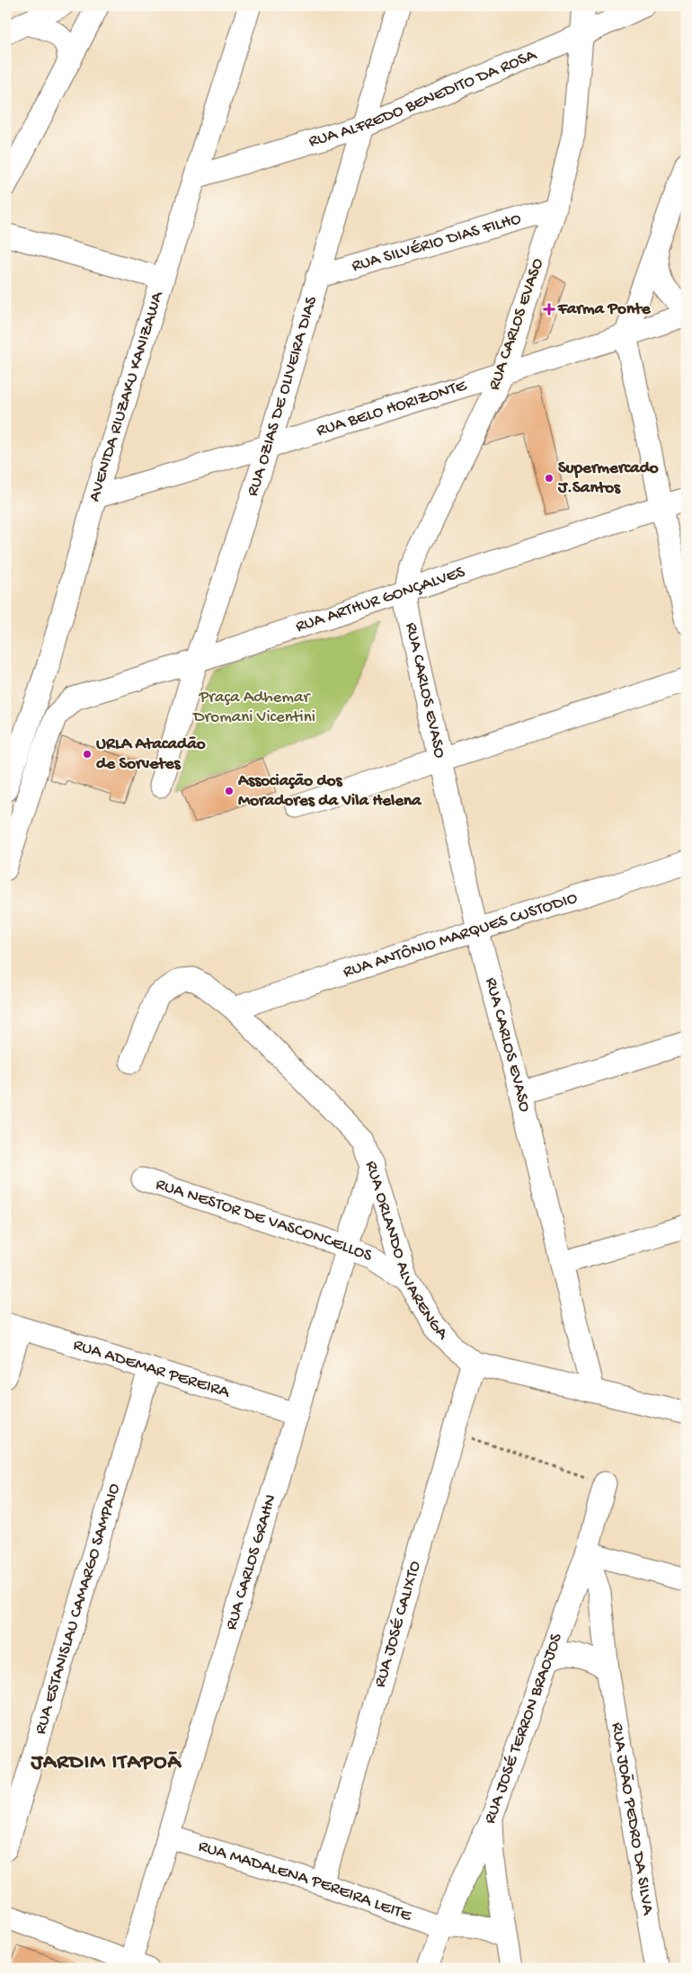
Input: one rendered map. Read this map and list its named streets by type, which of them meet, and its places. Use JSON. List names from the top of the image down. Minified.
{"streets":{"street":["RUA ALFREDO BENEDITO DA ROSA","RUA SILVÉRIO DIAS FILHO","RUA CARLOS EVASO","RUA OZIAS DE OLIVEIRA DIAS","AVENIDA RIUZAKU KANIZAWA","RUA BELO HORIZONTE","RUA ARTHUR GONÇALVES","RUA ANTÔNIO MARQUES CUSTODIO","RUA NESTOR DE VASCONCELLOS","RUA ORLANDO ALVARENGA","RUA ADEMAR PEREIRA","RUA CARLOS GRAHN","RUA ESTANISLAU CAMARGO SAMPAIO","RUA JOSÉ CALIXTO","RUA JOSÉ TERRON BRAOJOS","RUA JOÃO PEDRO DA SILVA","RUA MADALENA PEREIRA LEITE"]},"crossings":[["RUA ALFREDO BENEDITO DA ROSA","RUA CARLOS EVASO"],["RUA ALFREDO BENEDITO DA ROSA","RUA OZIAS DE OLIVEIRA DIAS"],["RUA ALFREDO BENEDITO DA ROSA","AVENIDA RIUZAKU KANIZAWA"],["RUA SILVÉRIO DIAS FILHO","RUA CARLOS EVASO"],["RUA SILVÉRIO DIAS FILHO","RUA OZIAS DE OLIVEIRA DIAS"],["RUA CARLOS EVASO","RUA BELO HORIZONTE"],["RUA CARLOS EVASO","RUA ARTHUR GONÇALVES"],["RUA CARLOS EVASO","RUA ANTÔNIO MARQUES CUSTODIO"],["RUA CARLOS EVASO","RUA ORLANDO ALVARENGA"],["RUA OZIAS DE OLIVEIRA DIAS","RUA BELO HORIZONTE"],["RUA OZIAS DE OLIVEIRA DIAS","RUA ARTHUR GONÇALVES"],["AVENIDA RIUZAKU KANIZAWA","RUA BELO HORIZONTE"],["RUA ANTÔNIO MARQUES CUSTODIO","RUA ORLANDO ALVARENGA"],["RUA NESTOR DE VASCONCELLOS","RUA ORLANDO ALVARENGA"],["RUA NESTOR DE VASCONCELLOS","RUA CARLOS GRAHN"],["RUA ORLANDO ALVARENGA","RUA CARLOS GRAHN"],["RUA ORLANDO ALVARENGA","RUA JOSÉ CALIXTO"],["RUA ADEMAR PEREIRA","RUA CARLOS GRAHN"],["RUA ADEMAR PEREIRA","RUA ESTANISLAU CAMARGO SAMPAIO"],["RUA CARLOS GRAHN","RUA MADALENA PEREIRA LEITE"],["RUA JOSÉ CALIXTO","RUA MADALENA PEREIRA LEITE"],["RUA JOSÉ TERRON BRAOJOS","RUA JOÃO PEDRO DA SILVA"],["RUA JOSÉ TERRON BRAOJOS","RUA MADALENA PEREIRA LEITE"]],"districts":["JARDIM ITAPOÃ"],"parks":["Praça Adhemar Dromani Vicentini"],"places":{"health":["Farma Ponte"],"other":["Supermercado J.Santos","URLA Atacadão de Sorvetes","Associação dos Moradores da Vila Helena"]}}
